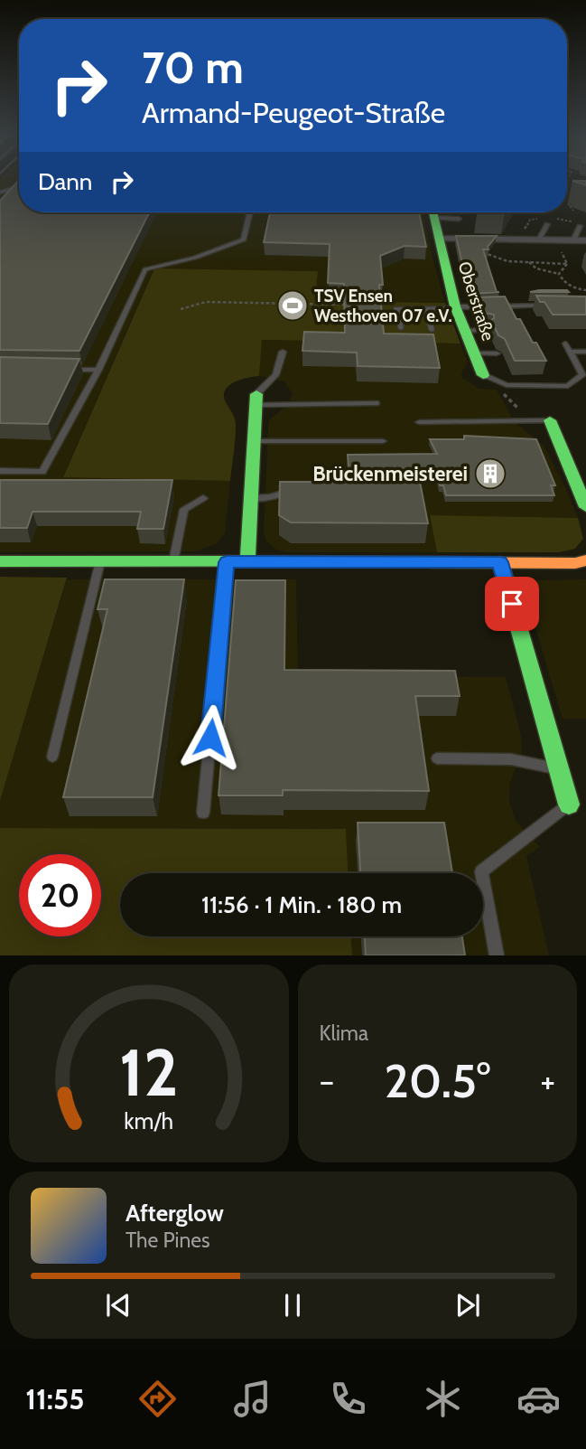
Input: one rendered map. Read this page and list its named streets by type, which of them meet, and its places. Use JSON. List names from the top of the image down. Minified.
{"streets":{"street":["Oberstraße"]},"places":{"sports":["TSV Ensen Westhoven 07 e.V."],"building":["Brückenmeisterei"]},"page":{"turn":["70 m","Armand-Peugeot-Straße"],"then":"Dann","limit":"20","trip":"11:56 · 1 Min. · 180 m","tile":"Klima","heat":["−","20.5°","+"],"song":["Afterglow","The Pines"],"tabs":"11:55","gauge":["12","km/h"]}}
